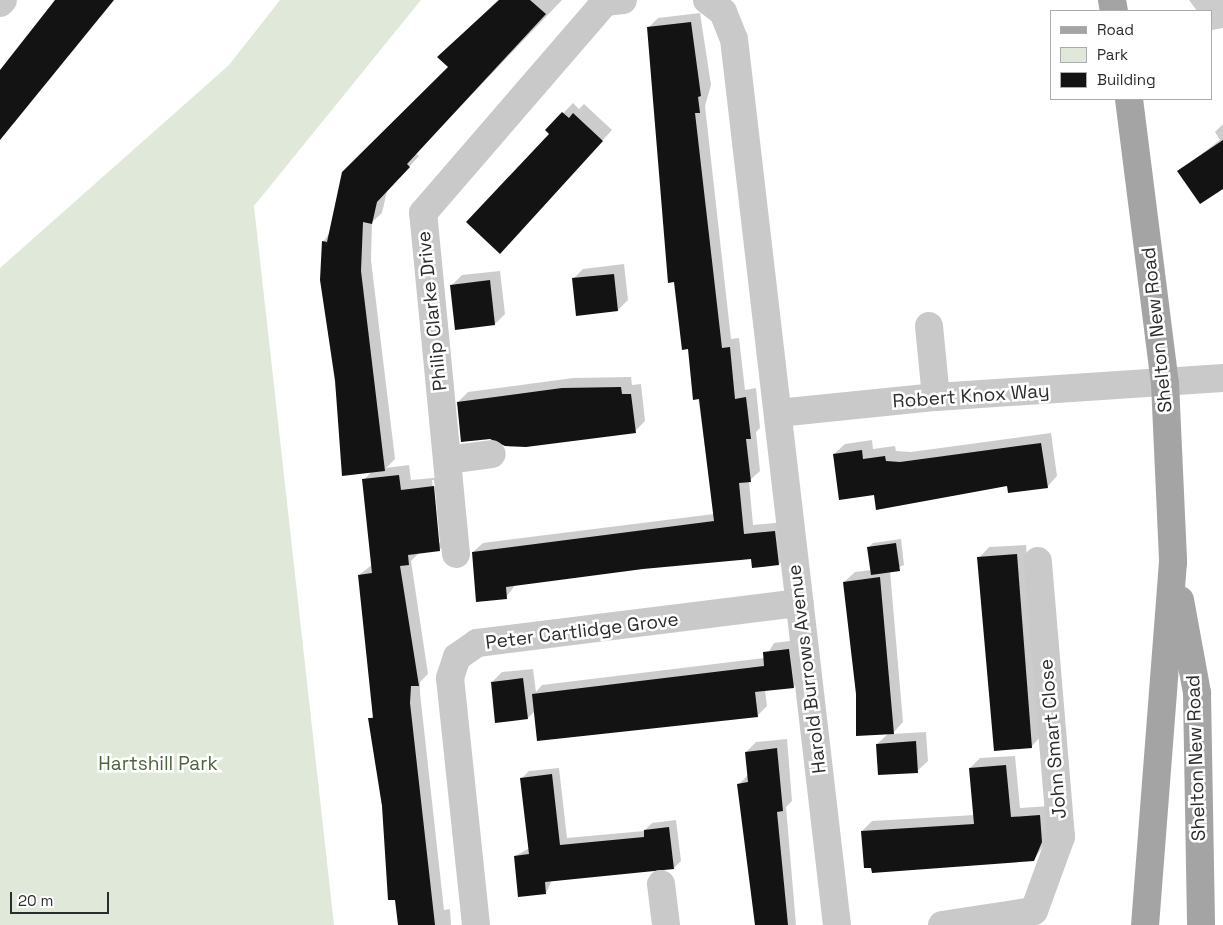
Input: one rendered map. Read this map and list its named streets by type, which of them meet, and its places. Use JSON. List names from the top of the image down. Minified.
{"streets":{"main road":["Shelton New Road"],"street":["Philip Clarke Drive","Robert Knox Way","Peter Cartlidge Grove","Harold Burrows Avenue","John Smart Close"]},"crossings":[["Shelton New Road","Robert Knox Way"],["Robert Knox Way","Harold Burrows Avenue"],["Peter Cartlidge Grove","Harold Burrows Avenue"]],"parks":["Hartshill Park"],"legend":["Road","Park","Building"],"scale_bar":"20 m"}
